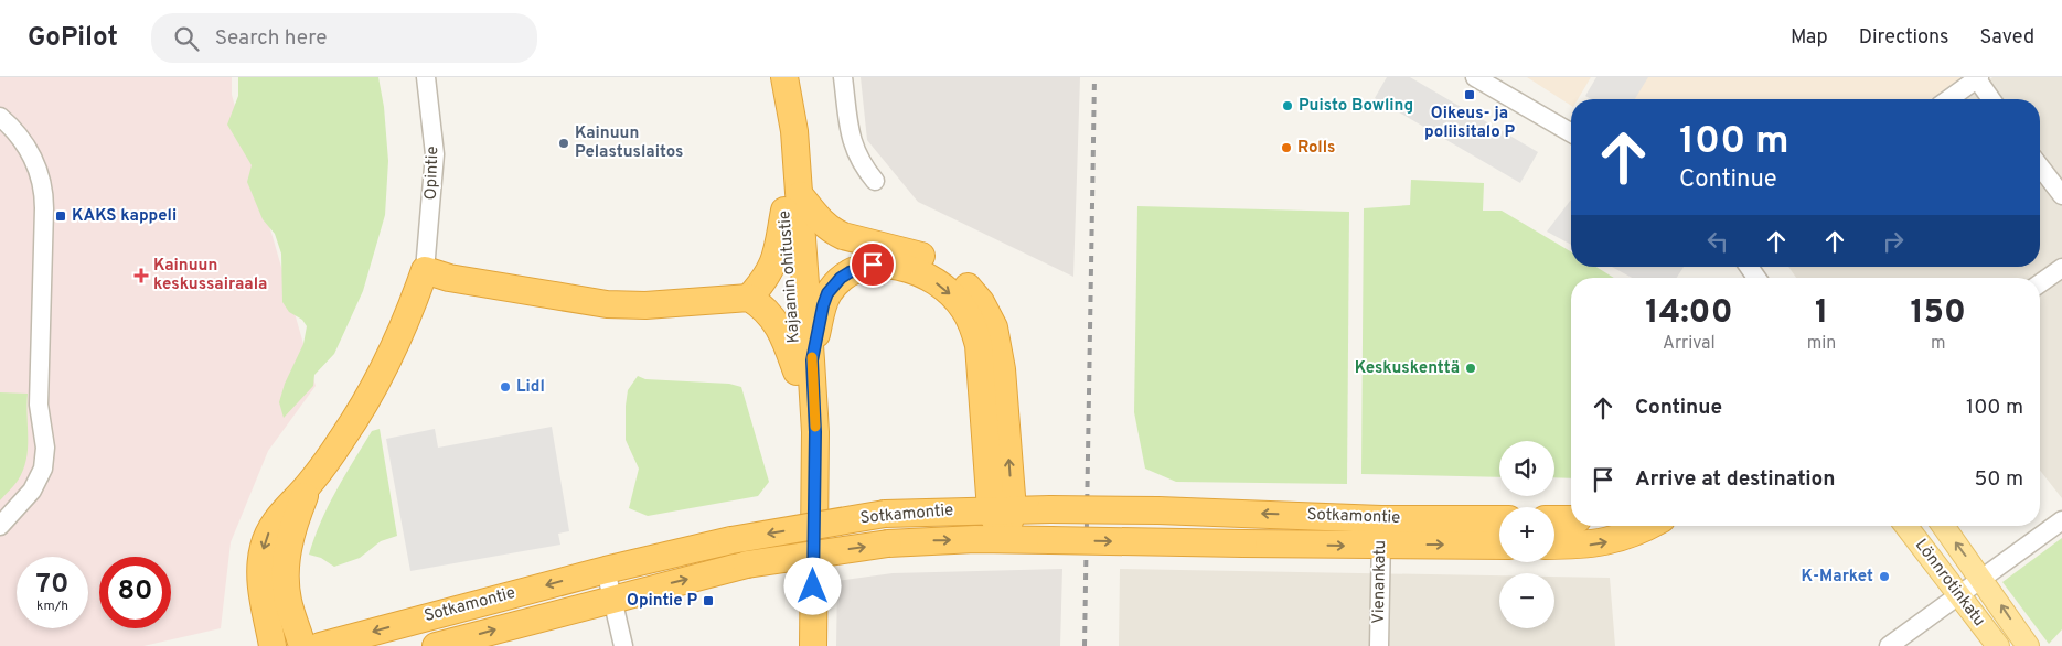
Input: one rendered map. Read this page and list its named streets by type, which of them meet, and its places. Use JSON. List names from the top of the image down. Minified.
{"streets":{"highway":["Kajaanin ohitustie","Sotkamontie"],"main road":["Lönnrotinkatu"],"street":["Opintie","Vienankatu"]},"crossings":[["Sotkamontie","Vienankatu"]],"places":{"transit":["Oikeus- ja poliisitalo P","KAKS kappeli","Opintie P"],"other":["Puisto Bowling","Kainuun Pelastuslaitos","Rolls","Keskuskenttä","Lidl","K-Market"],"health":["Kainuun keskussairaala"]},"page":{"header":"GoPilot","search":"Search here","nav":["Map","Directions","Saved"],"turn":["100 m","Continue"],"eta":["14:00","Arrival","1","min","150","m"],"list":[{"name":"Continue","value":"100 m"},{"name":"Arrive at destination","value":"50 m"}],"map_buttons":["+","−"],"speed":"70 km/h","limit":"80"}}
